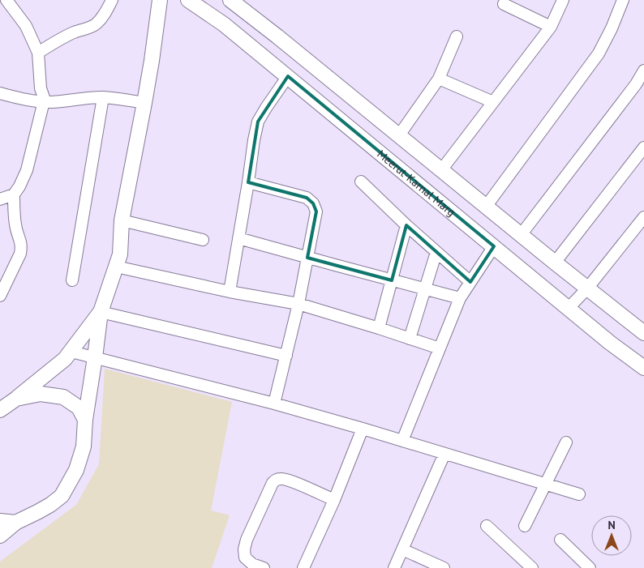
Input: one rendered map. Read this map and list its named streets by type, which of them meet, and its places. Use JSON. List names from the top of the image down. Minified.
{"streets":{"street":["Meerut-Karnal Marg"]},"north":"top"}
